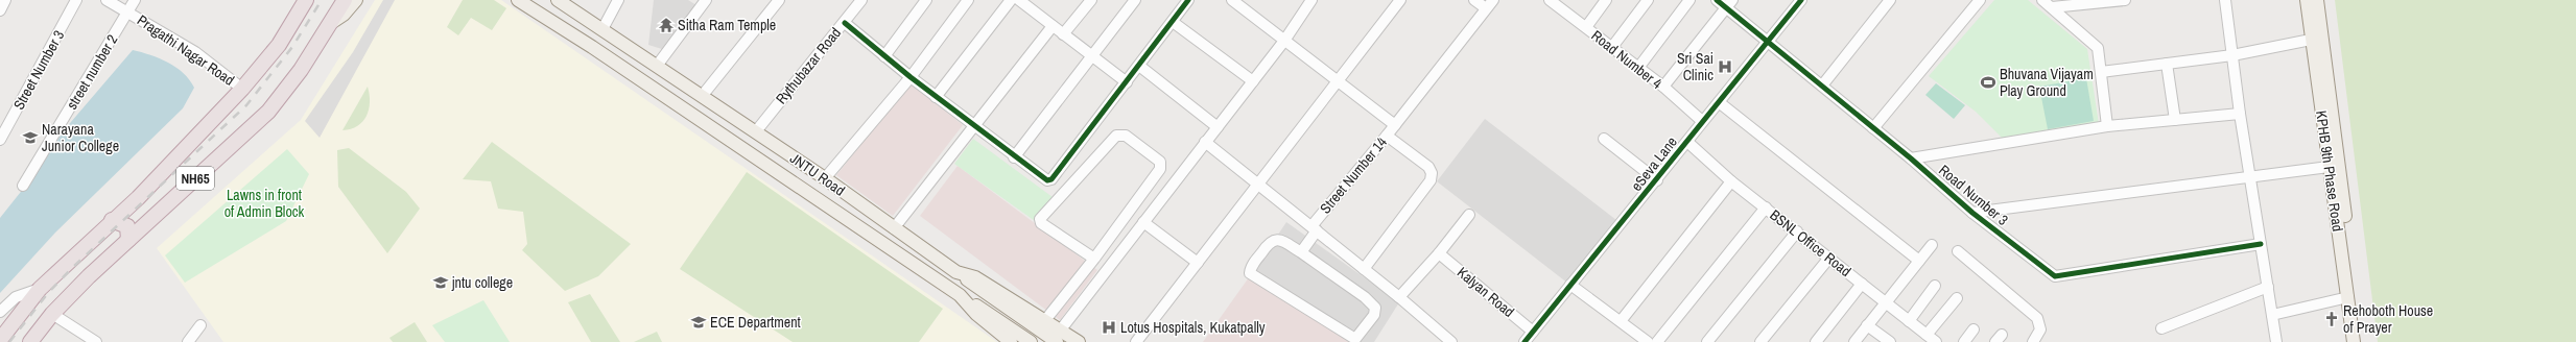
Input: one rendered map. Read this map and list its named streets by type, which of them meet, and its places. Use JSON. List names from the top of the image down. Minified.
{"streets":{"highway":["NH65"],"main road":["KPHB 9th Phase Road","JNTU Road"],"street":["Pragathi Nagar Road","Road Number 4","Rythubazar Road","Street Number 3","street number 2","eSeva Lane","Street Number 14","Road Number 3","BSNL Office Road","Kalyan Road"]},"crossings":[["Pragathi Nagar Road","street number 2"],["Pragathi Nagar Road","NH65"],["Road Number 4","eSeva Lane"],["Rythubazar Road","JNTU Road"],["eSeva Lane","Road Number 3"],["eSeva Lane","BSNL Office Road"],["eSeva Lane","Kalyan Road"]],"parks":["Lawns in front of Admin Block"],"places":{"temple":["Sitha Ram Temple"],"hospital":["Sri Sai Clinic","Lotus Hospitals, Kukatpally"],"sports":["Bhuvana Vijayam Play Ground"],"school or university":["Narayana Junior College","jntu college","ECE Department"],"church":["Rehoboth House of Prayer"]}}
